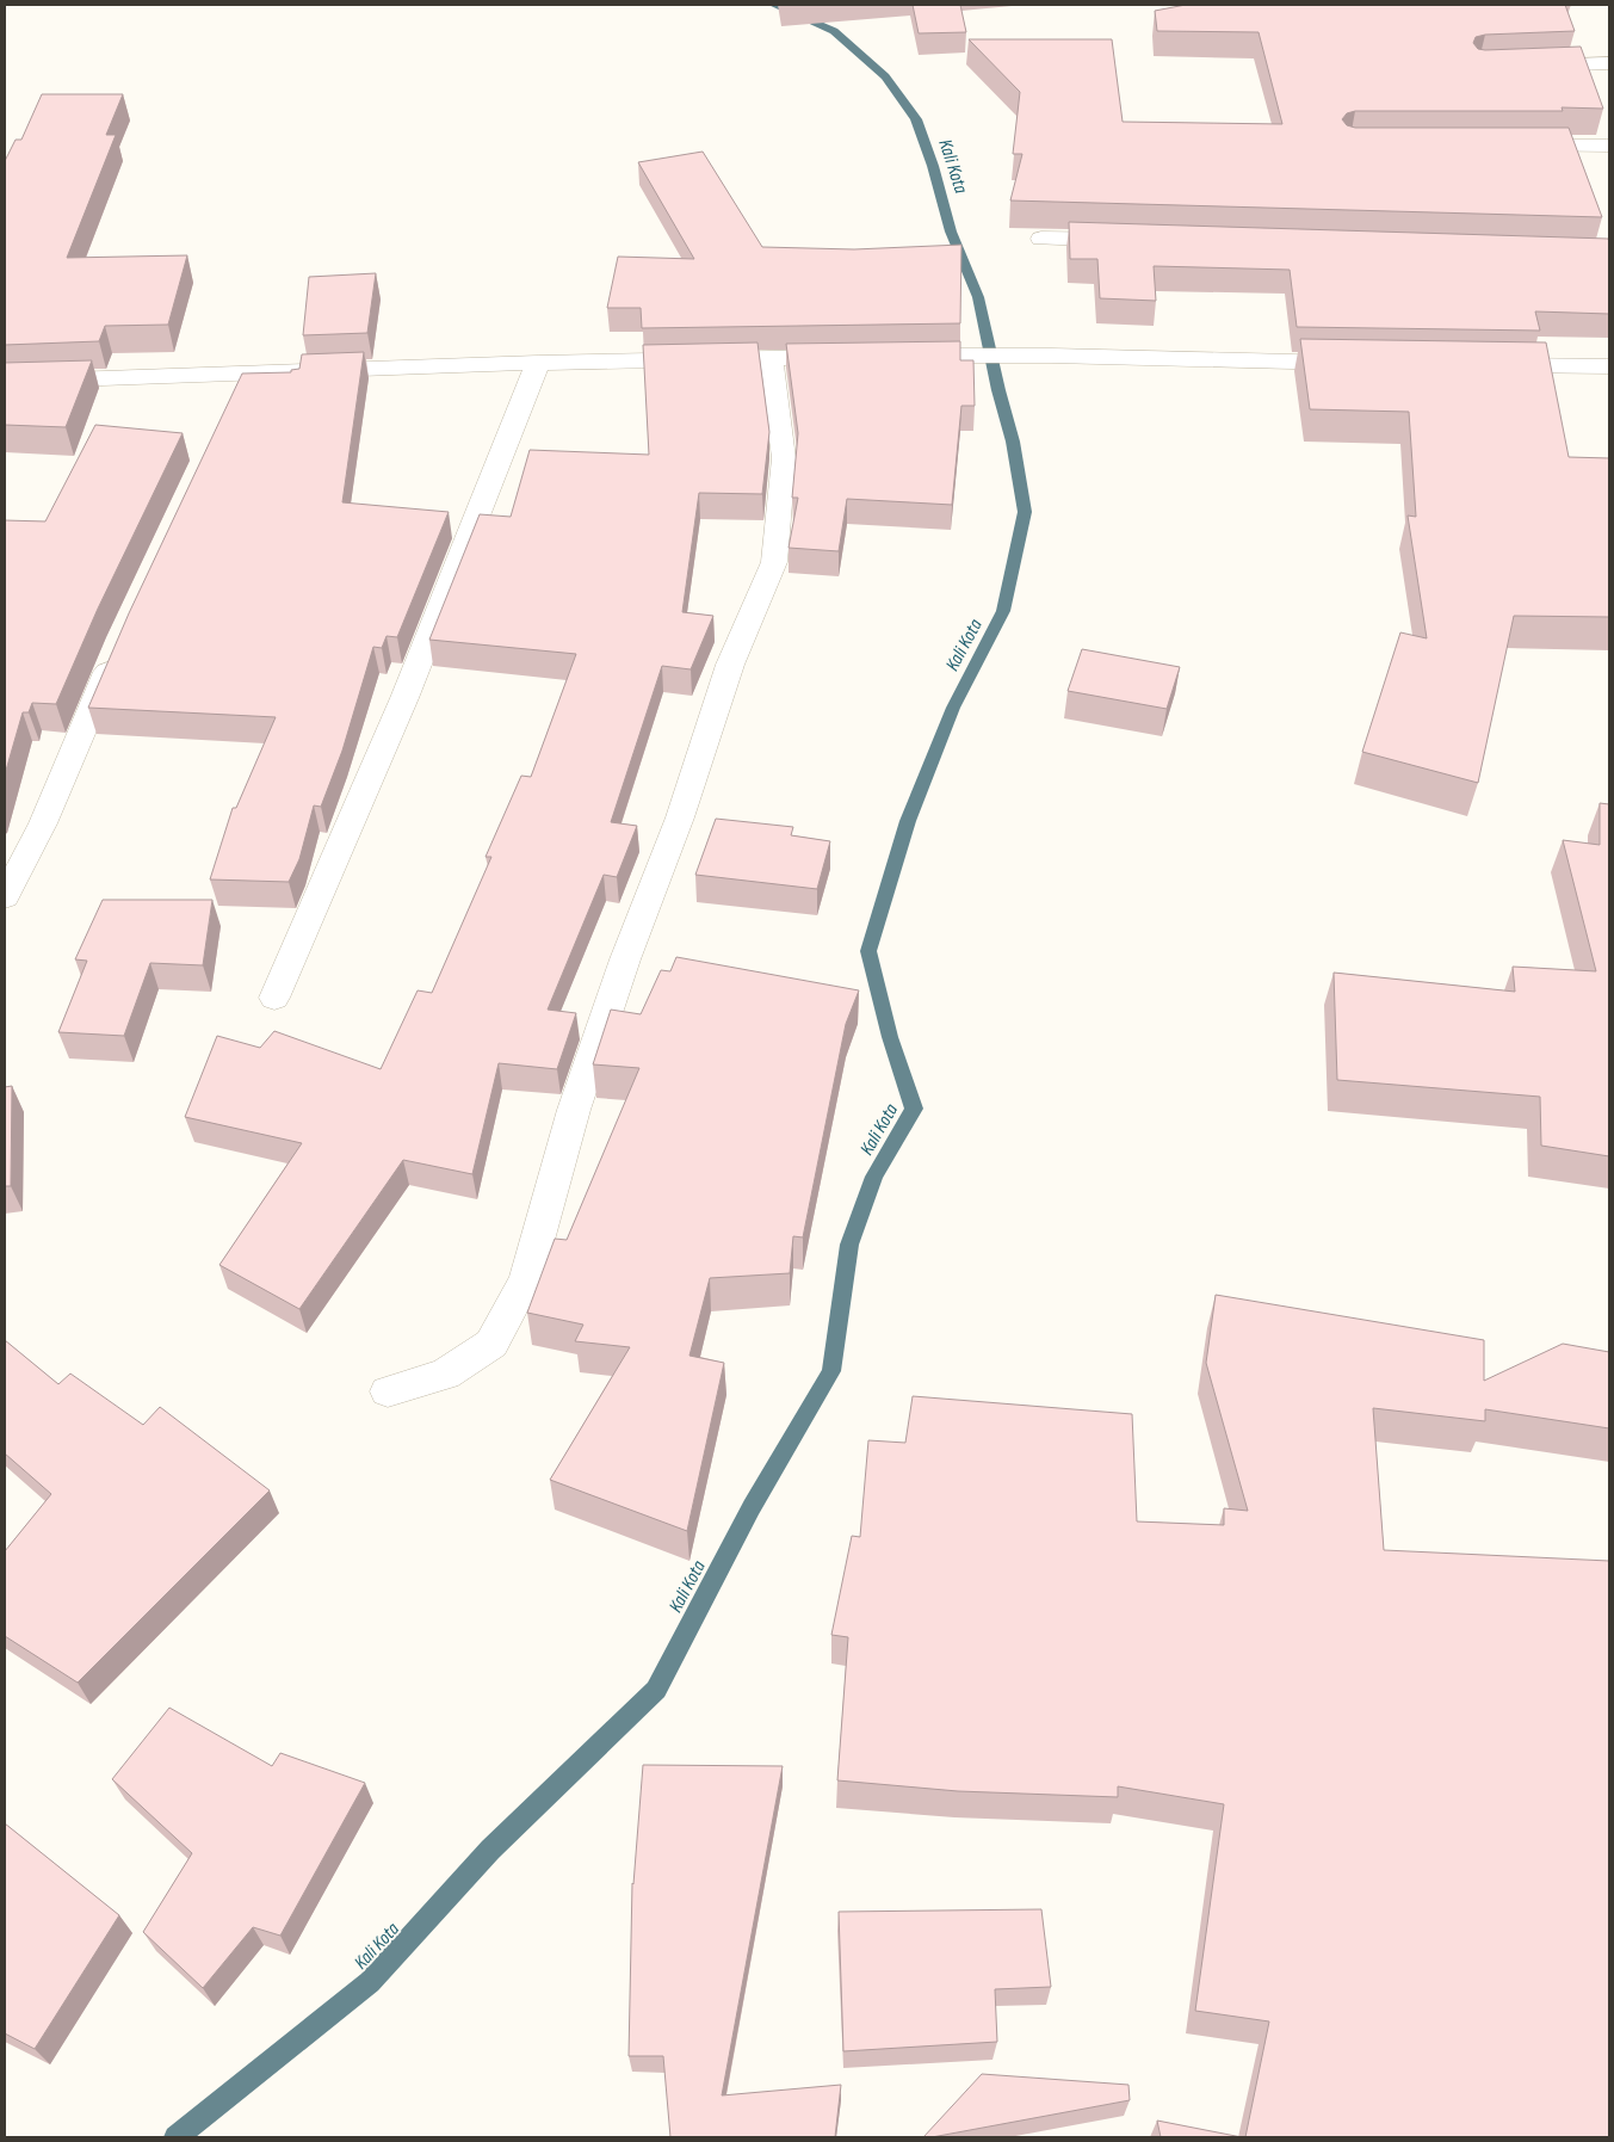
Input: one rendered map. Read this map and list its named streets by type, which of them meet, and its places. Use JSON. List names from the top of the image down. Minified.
{"water":["Kali Kota"]}
